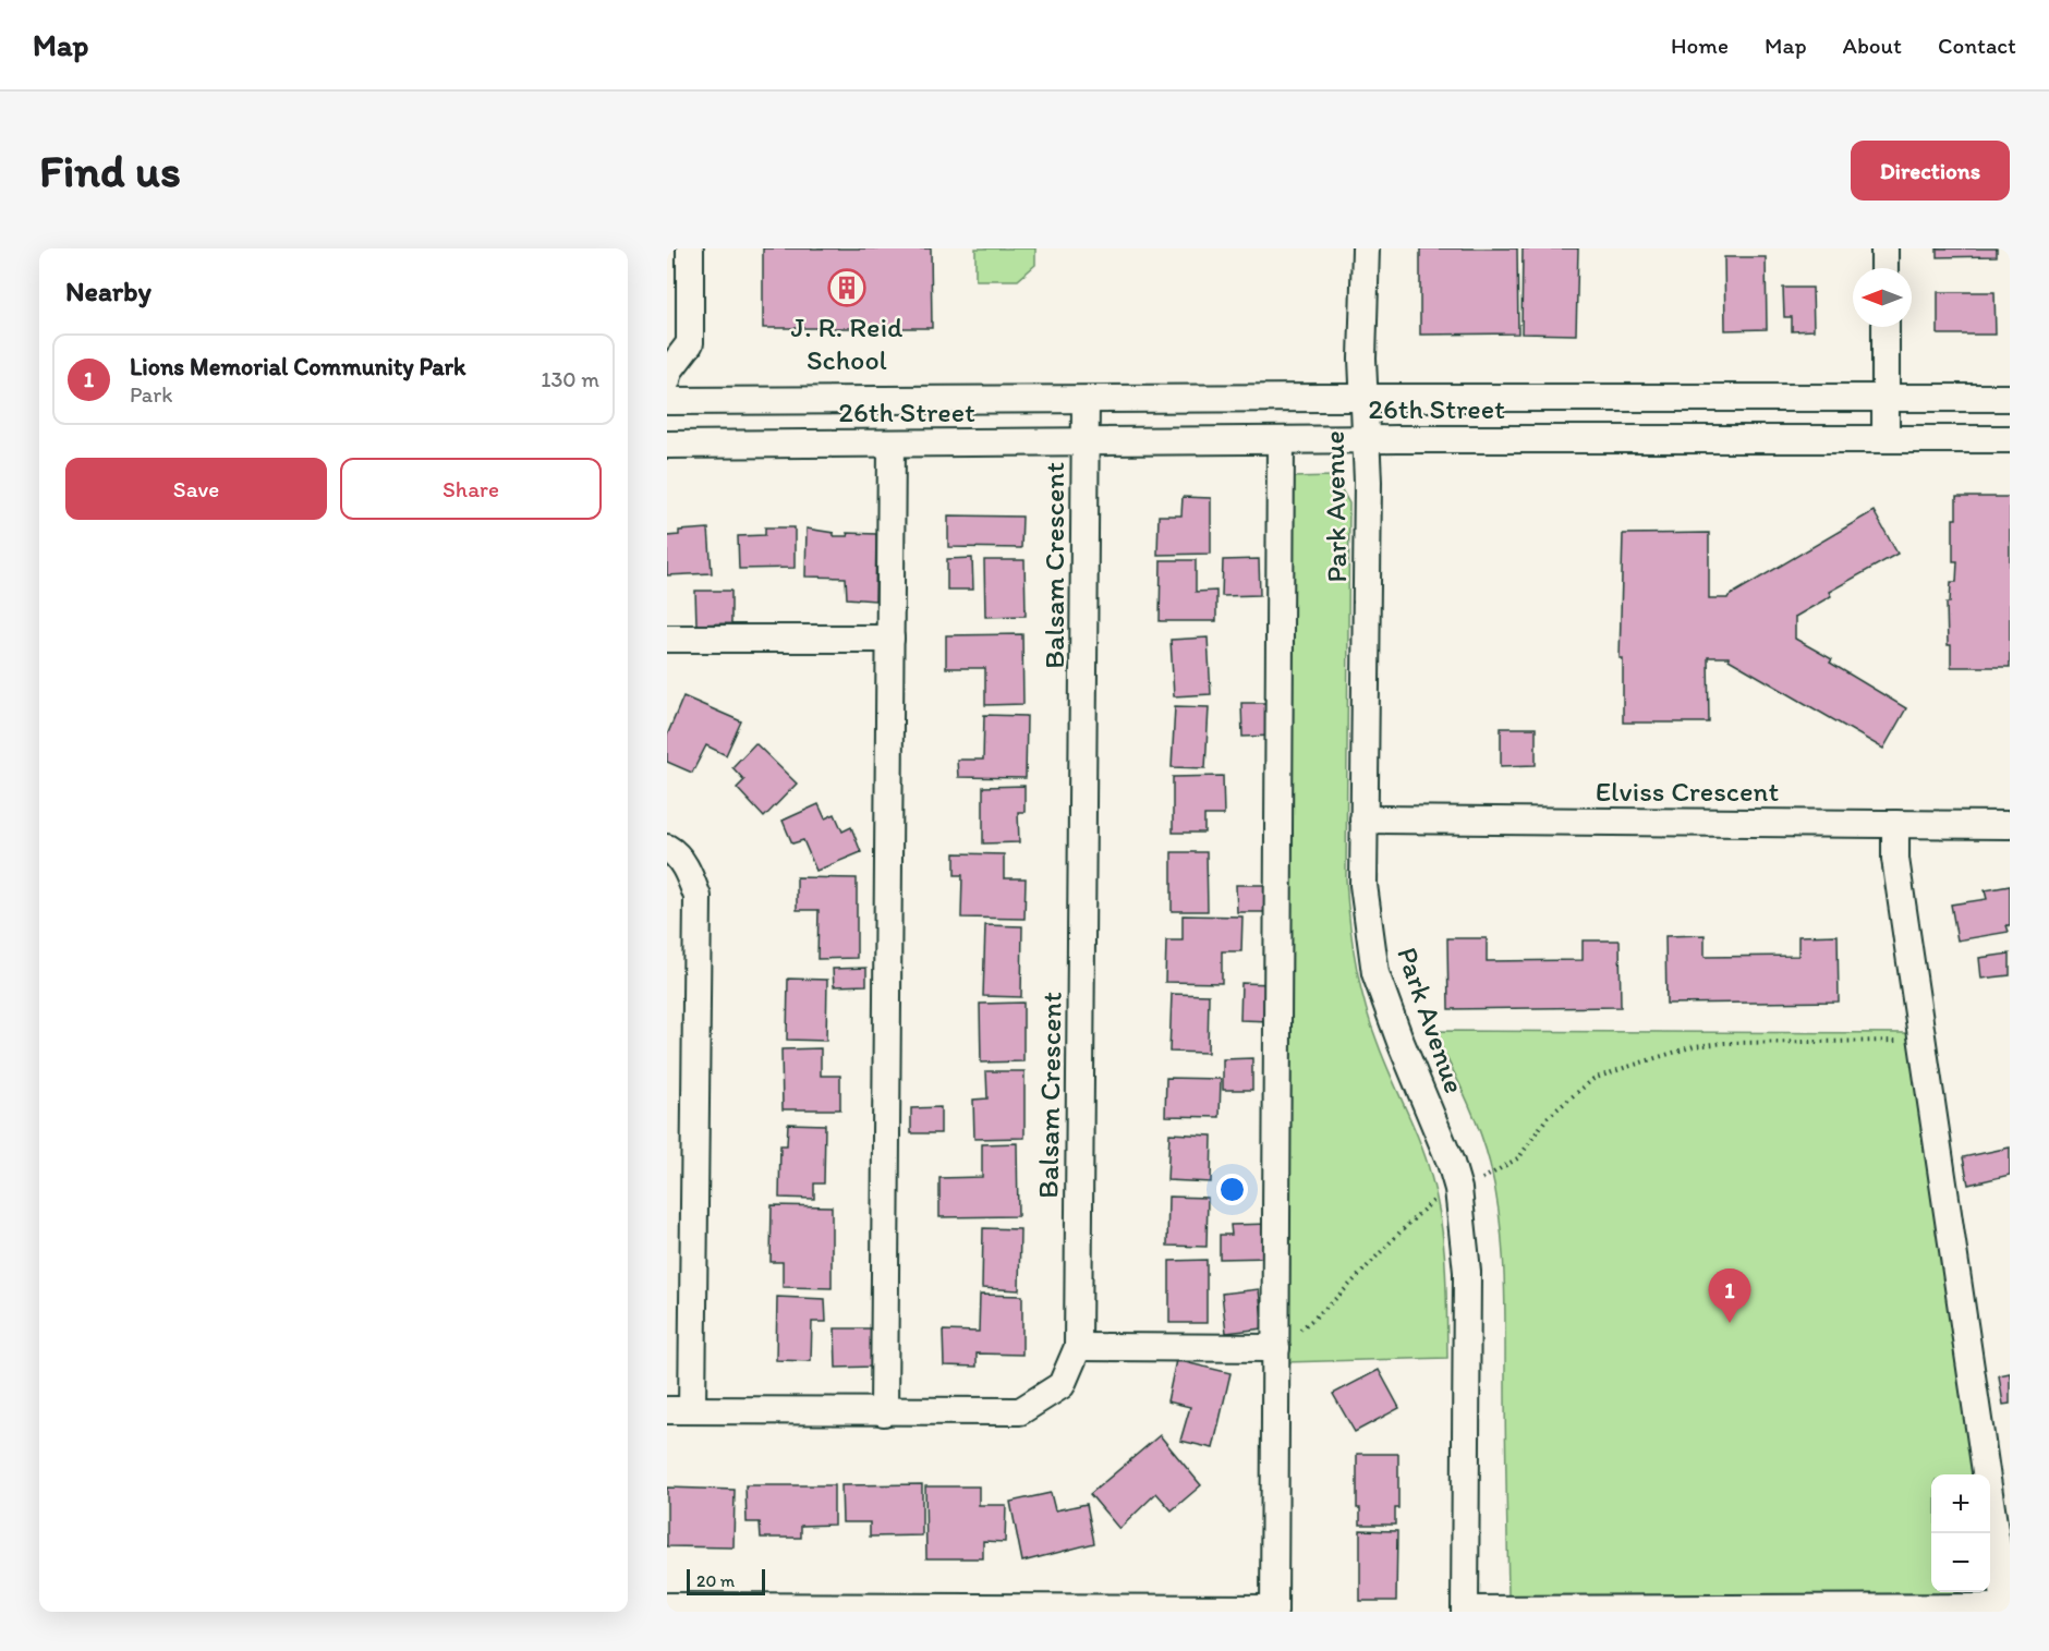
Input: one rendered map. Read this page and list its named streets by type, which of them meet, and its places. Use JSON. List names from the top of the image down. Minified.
{"streets":{"street":["26th Street","Park Avenue","Balsam Crescent","Elviss Crescent"]},"crossings":[["26th Street","Park Avenue"],["26th Street","Balsam Crescent"],["Park Avenue","Elviss Crescent"]],"places":{"building":["J. R. Reid School"]},"scale_bar":"20 m","north":"left","page":{"header":"Map","nav":["Home","Map","About","Contact"],"buttons":["Directions",["Save","Share"]],"title":"Find us","heading":"Nearby","list":[{"mark":"1","name":"Lions Memorial Community Park","note":"Park","value":"130 m"}],"pins":"1","map_buttons":["+","−"],"scale":"20 m"}}
